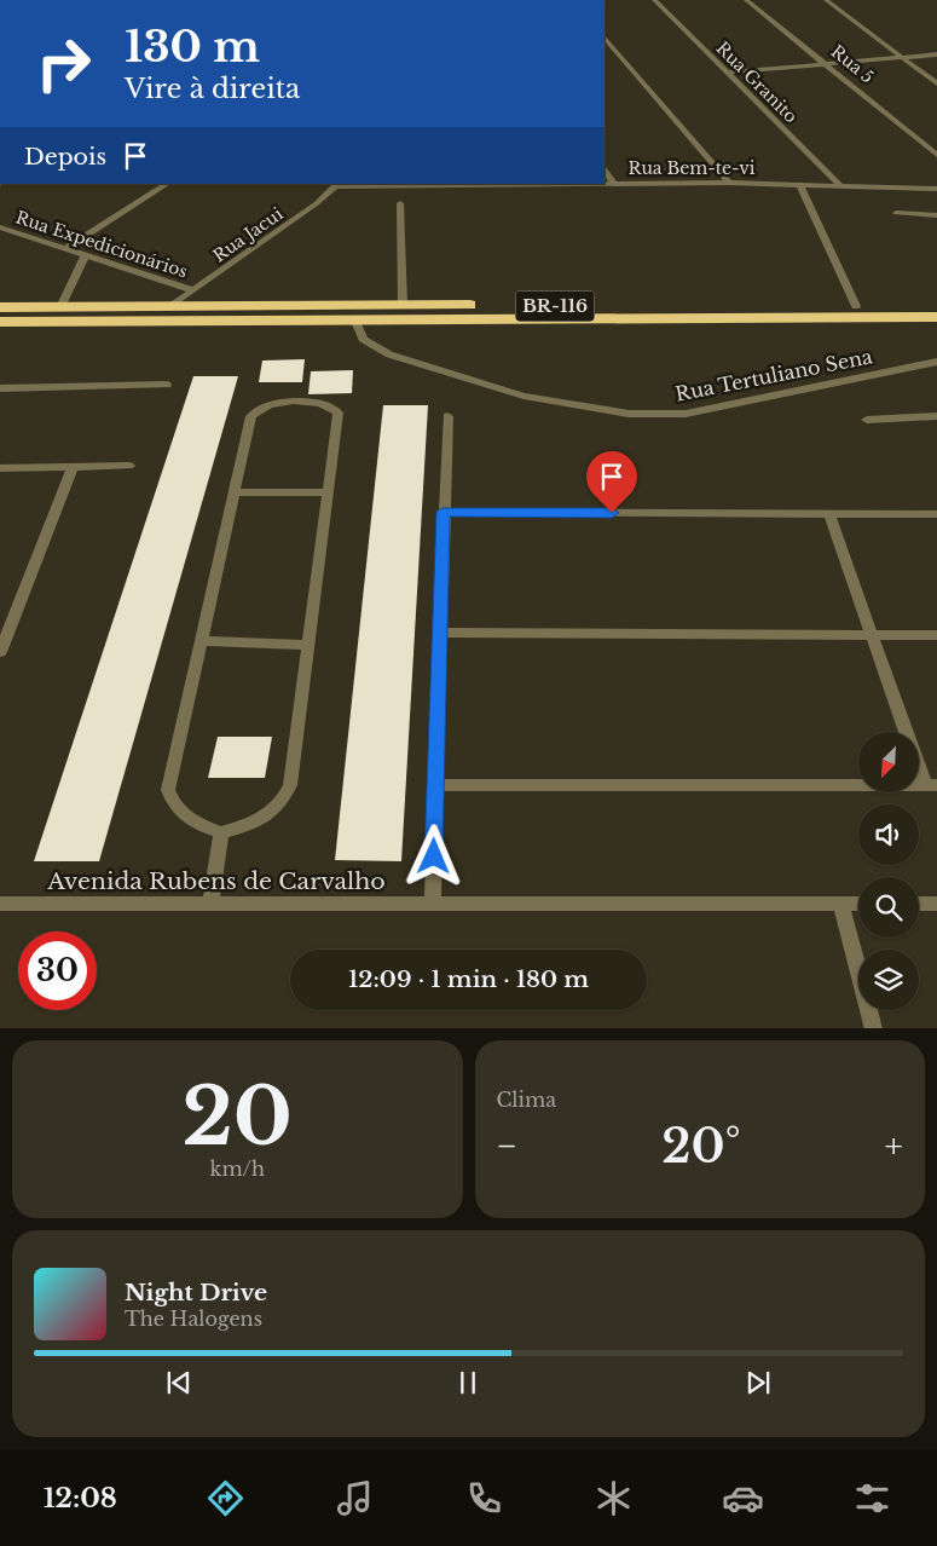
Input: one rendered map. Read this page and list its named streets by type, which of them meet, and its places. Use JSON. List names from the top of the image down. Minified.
{"streets":{"highway":["BR-116"],"street":["Rua 5","Rua Granito","Rua Bem-te-vi","Rua Jacui","Rua Expedicionários","Rua Tertuliano Sena","Avenida Rubens de Carvalho"]},"crossings":[["Rua Granito","Rua Bem-te-vi"],["Rua Bem-te-vi","Rua Jacui"],["Rua Jacui","Rua Expedicionários"],["Rua Jacui","BR-116"]],"north":"bottom left","page":{"turn":["130 m","Vire à direita"],"then":"Depois","limit":"30","trip":"12:09 · 1 min · 180 m","tile":[["20","km/h"],"Clima"],"heat":["−","20°","+"],"song":["Night Drive","The Halogens"],"tabs":"12:08"}}
